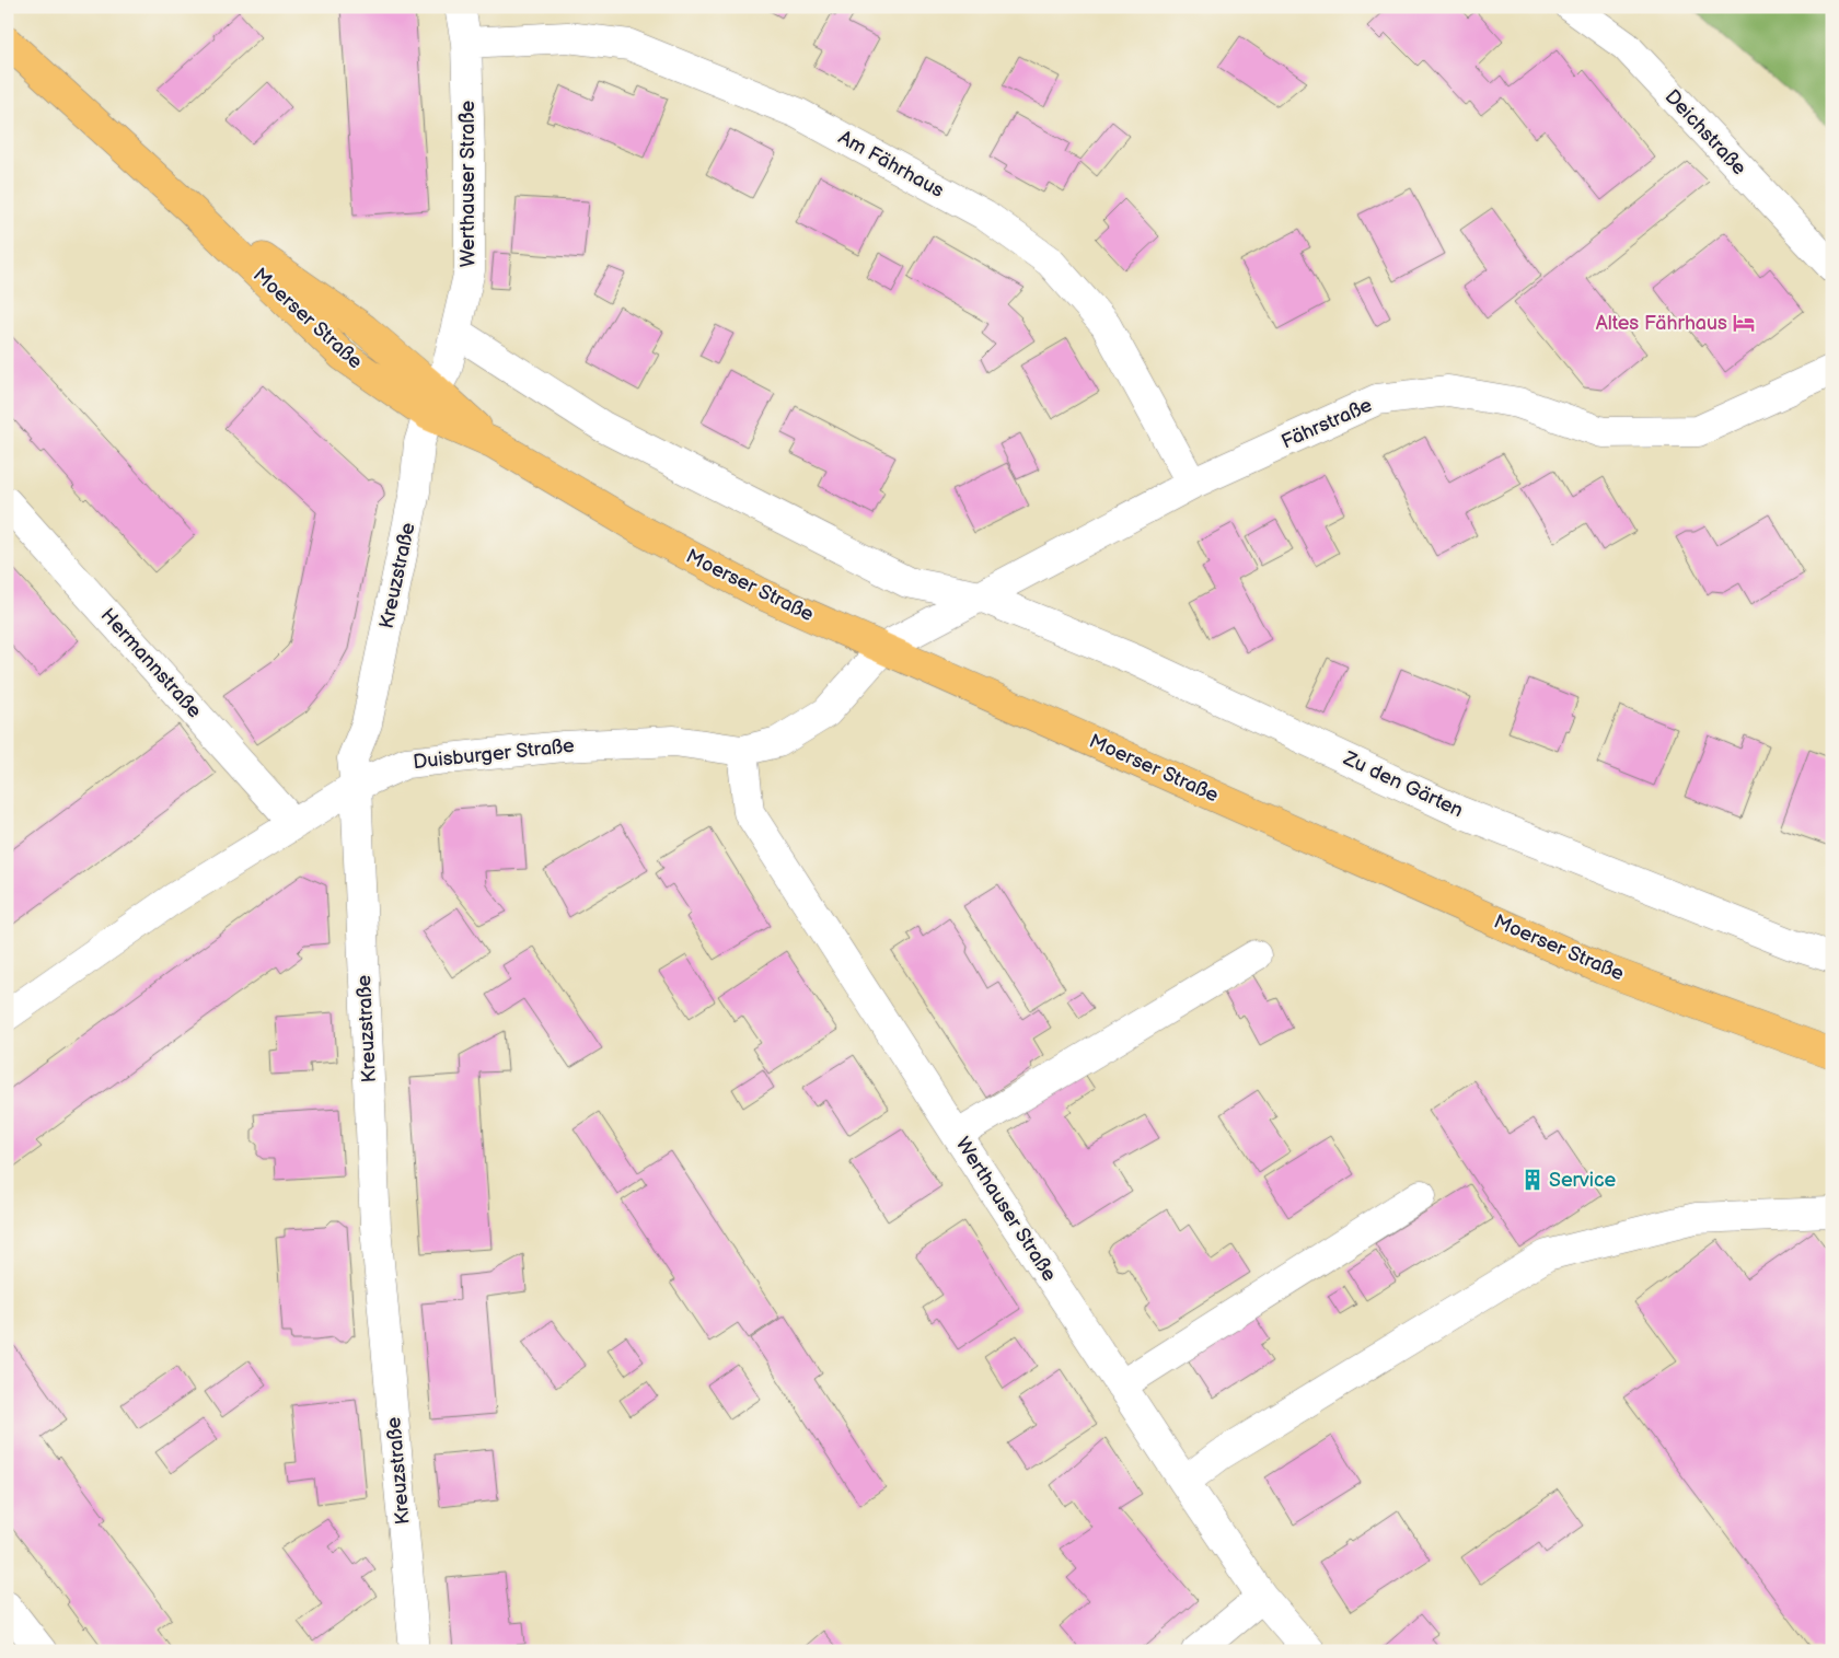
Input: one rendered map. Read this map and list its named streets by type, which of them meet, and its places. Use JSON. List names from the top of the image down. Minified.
{"streets":{"main road":["Moerser Straße"],"street":["Deichstraße","Am Fährhaus","Werthauser Straße","Fährstraße","Kreuzstraße","Hermannstraße","Duisburger Straße","Zu den Gärten"]},"crossings":[["Am Fährhaus","Werthauser Straße"],["Am Fährhaus","Fährstraße"],["Werthauser Straße","Moerser Straße"],["Werthauser Straße","Kreuzstraße"],["Werthauser Straße","Duisburger Straße"],["Moerser Straße","Fährstraße"],["Moerser Straße","Kreuzstraße"],["Moerser Straße","Duisburger Straße"],["Fährstraße","Duisburger Straße"],["Fährstraße","Zu den Gärten"],["Kreuzstraße","Duisburger Straße"],["Hermannstraße","Duisburger Straße"]],"places":{"hotel":["Altes Fährhaus"],"building":["Service"]}}
